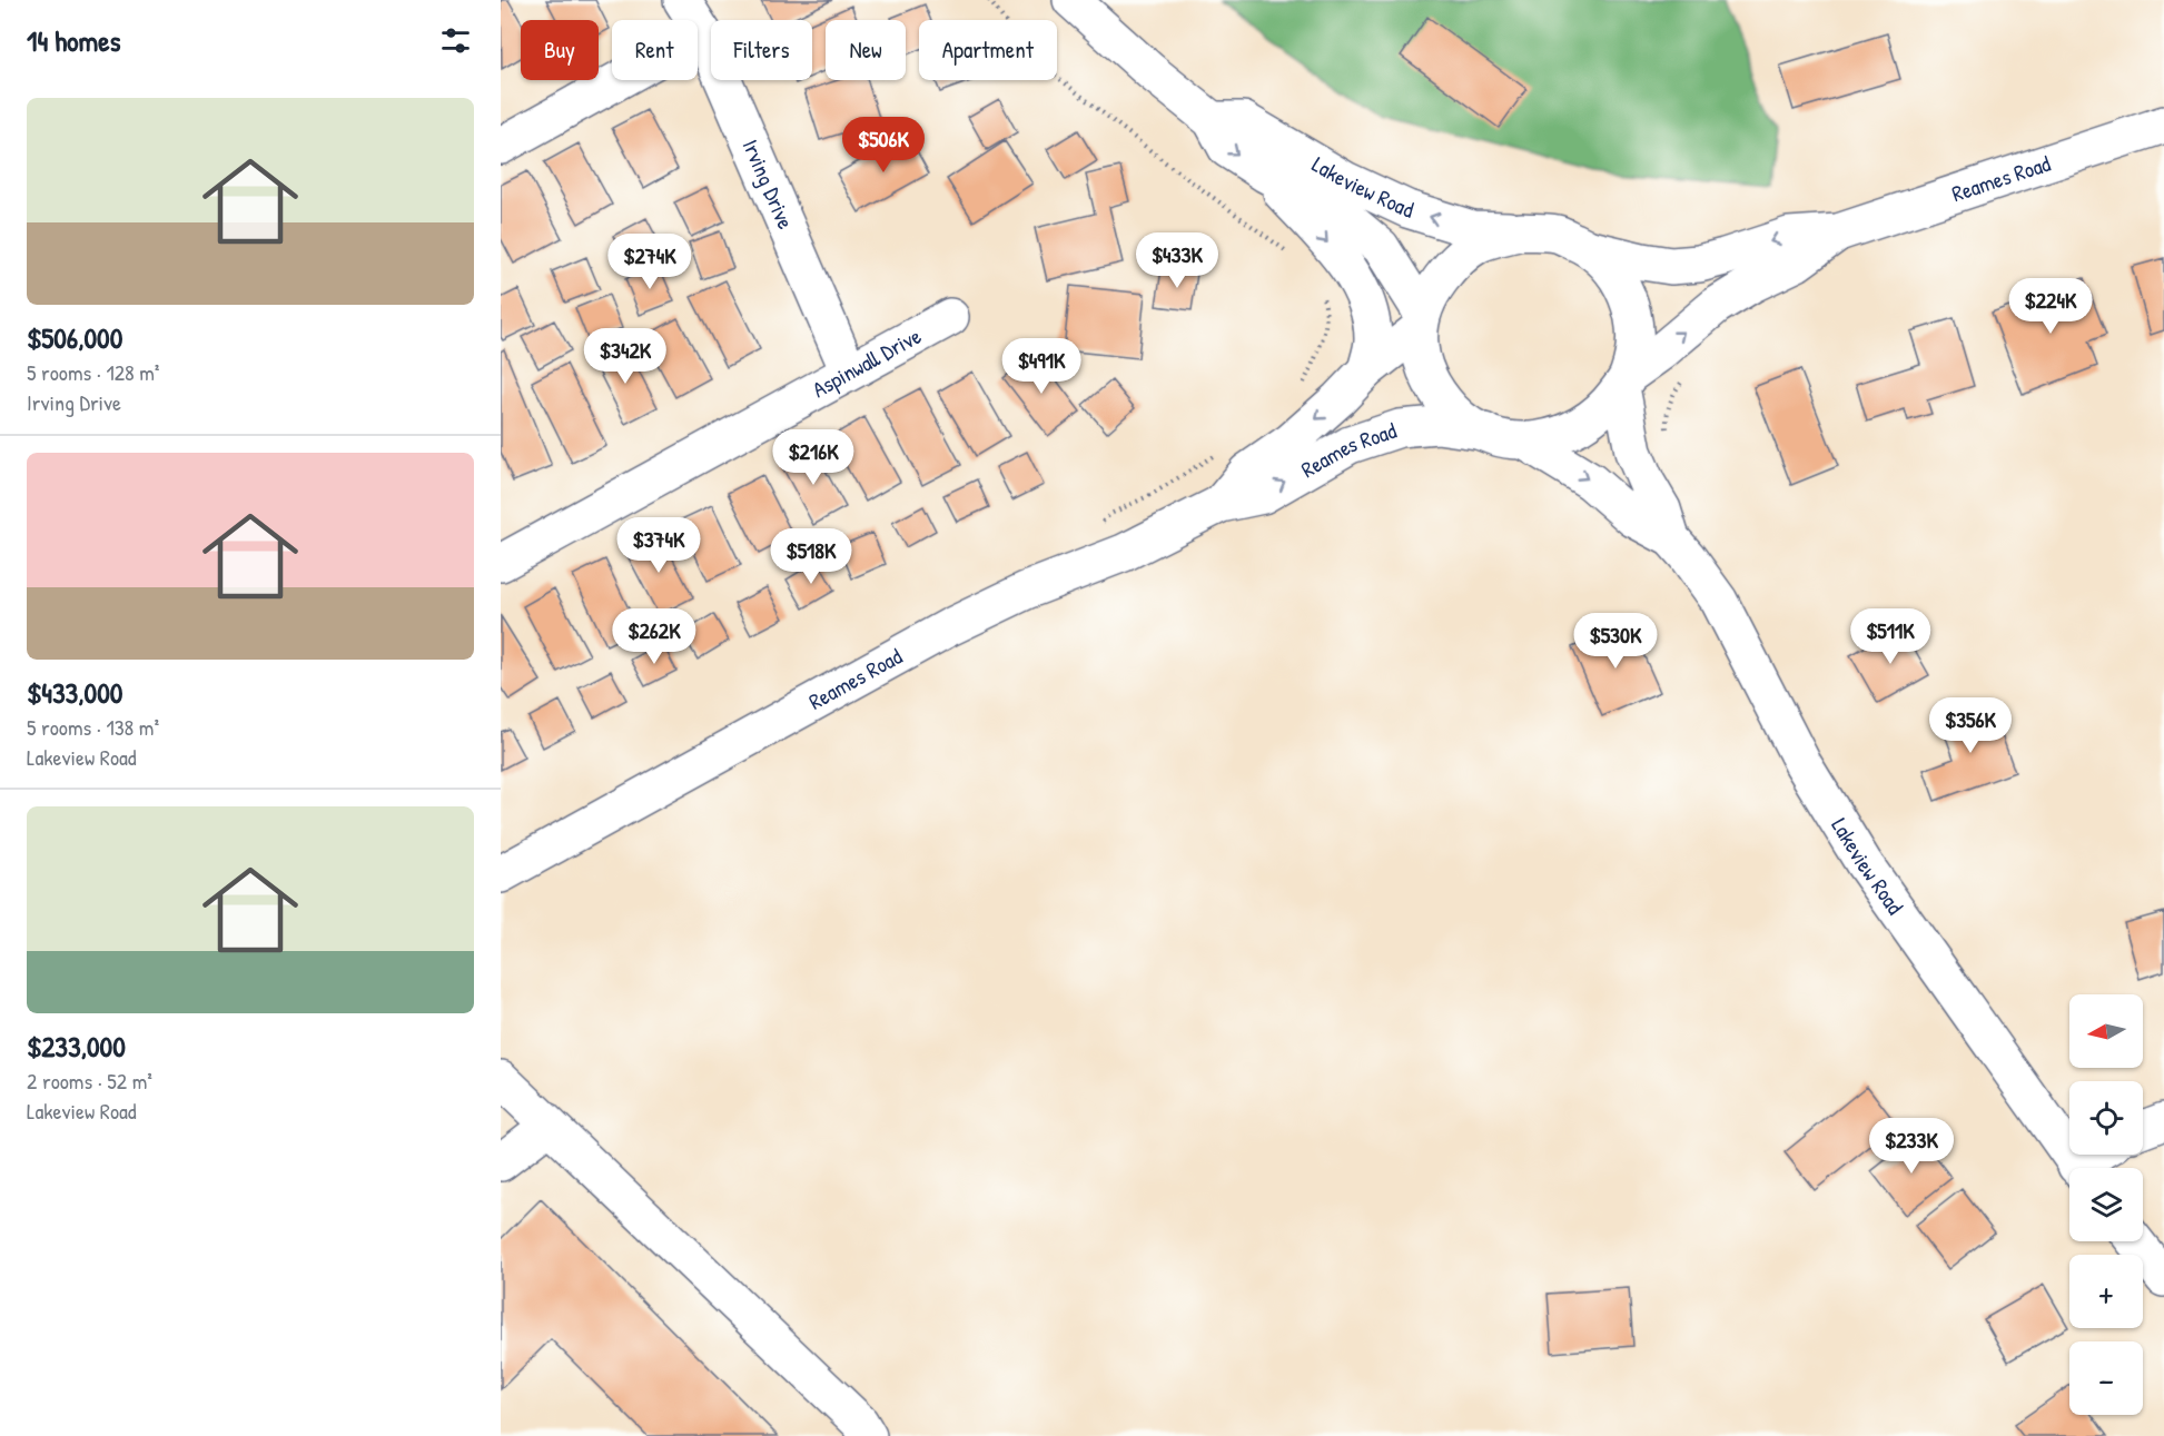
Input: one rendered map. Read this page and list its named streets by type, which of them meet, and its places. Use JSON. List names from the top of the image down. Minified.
{"streets":{"main road":["Reames Road","Irving Drive","Lakeview Road","Aspinwall Drive"]},"crossings":[["Reames Road","Lakeview Road"],["Irving Drive","Aspinwall Drive"]],"north":"left","page":{"heading":"14 homes","chip":["Buy","Rent","Filters","New","Apartment"],"list":[{"name":"$506,000","note":"5 rooms · 128 m² · Irving Drive"},{"name":"$433,000","note":"5 rooms · 138 m² · Lakeview Road"},{"name":"$233,000","note":"2 rooms · 52 m² · Lakeview Road"}],"price":["$506K","$433K","$274K","$224K","$342K","$491K","$216K","$374K","$518K","$262K","$511K","$530K","$356K","$233K"],"map_buttons":["+","−"]}}
